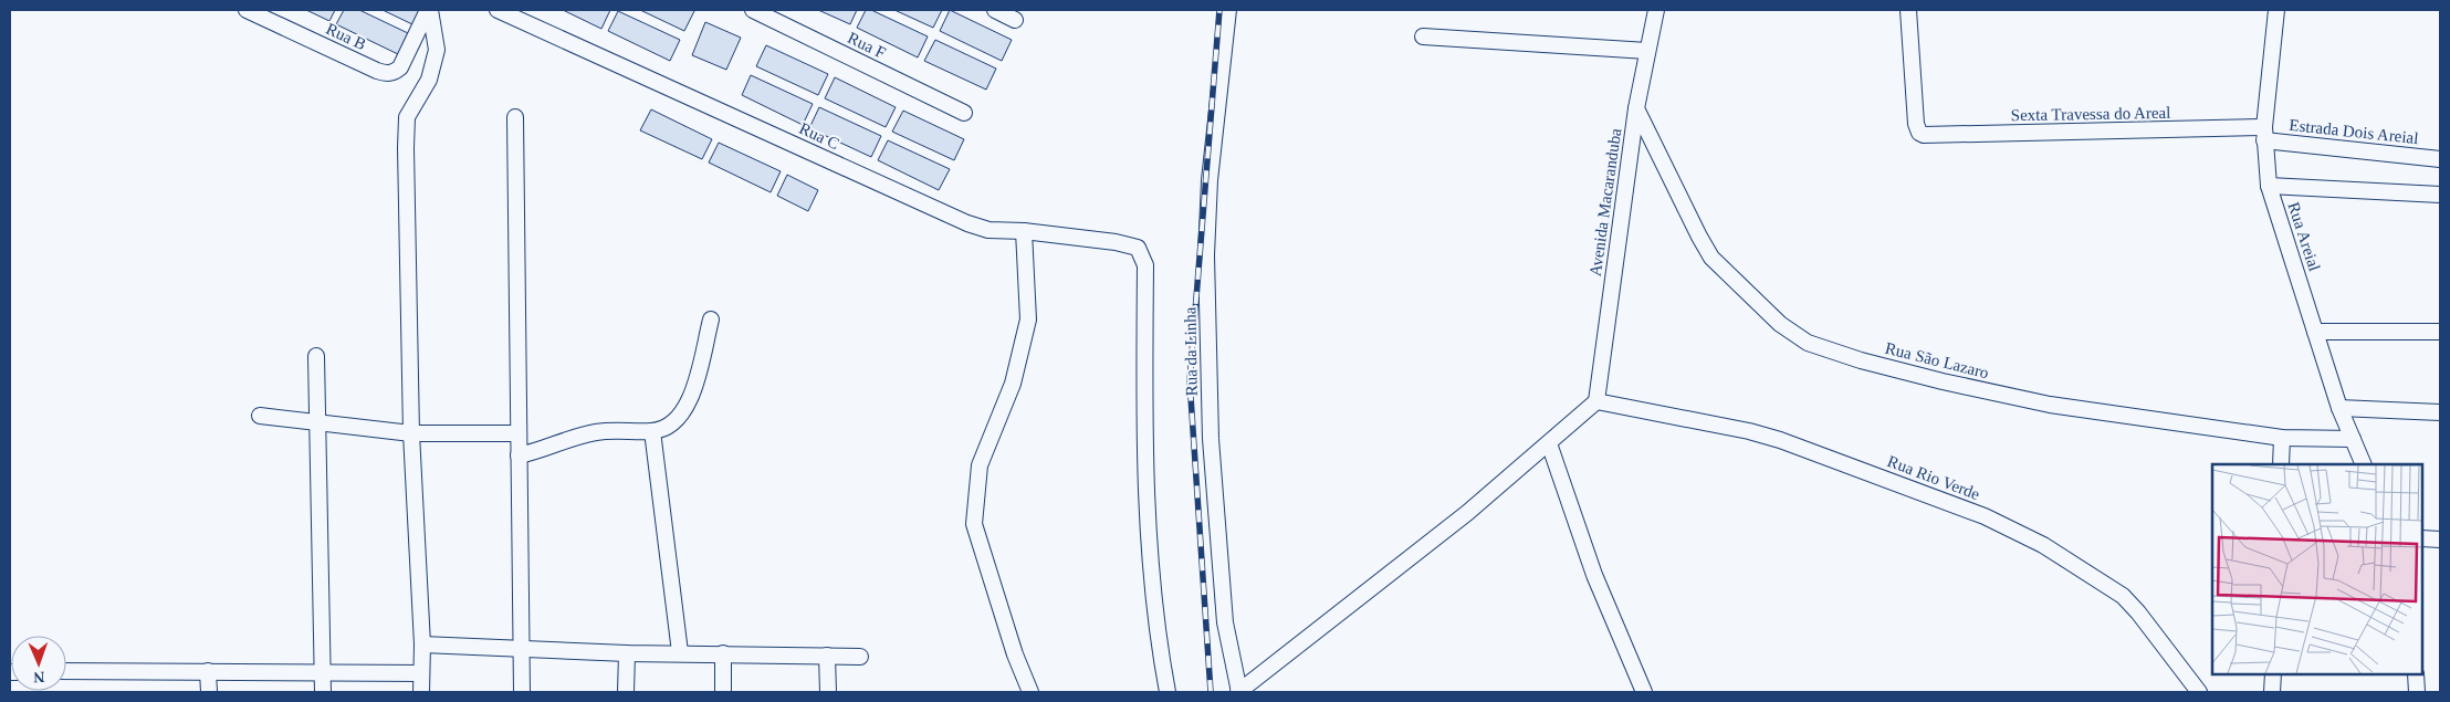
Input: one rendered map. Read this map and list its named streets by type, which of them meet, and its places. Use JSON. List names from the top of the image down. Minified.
{"streets":{"street":["Rua B","Rua F","Sexta Travessa do Areal","Estrada Dois Areial","Rua C","Avenida Macaranduba","Rua Areial","Rua da Linha","Rua São Lazaro","Rua Rio Verde"]},"crossings":[["Sexta Travessa do Areal","Estrada Dois Areial"],["Sexta Travessa do Areal","Rua Areial"],["Estrada Dois Areial","Rua Areial"],["Avenida Macaranduba","Rua São Lazaro"],["Avenida Macaranduba","Rua Rio Verde"],["Rua Areial","Rua São Lazaro"]],"north":"bottom"}
